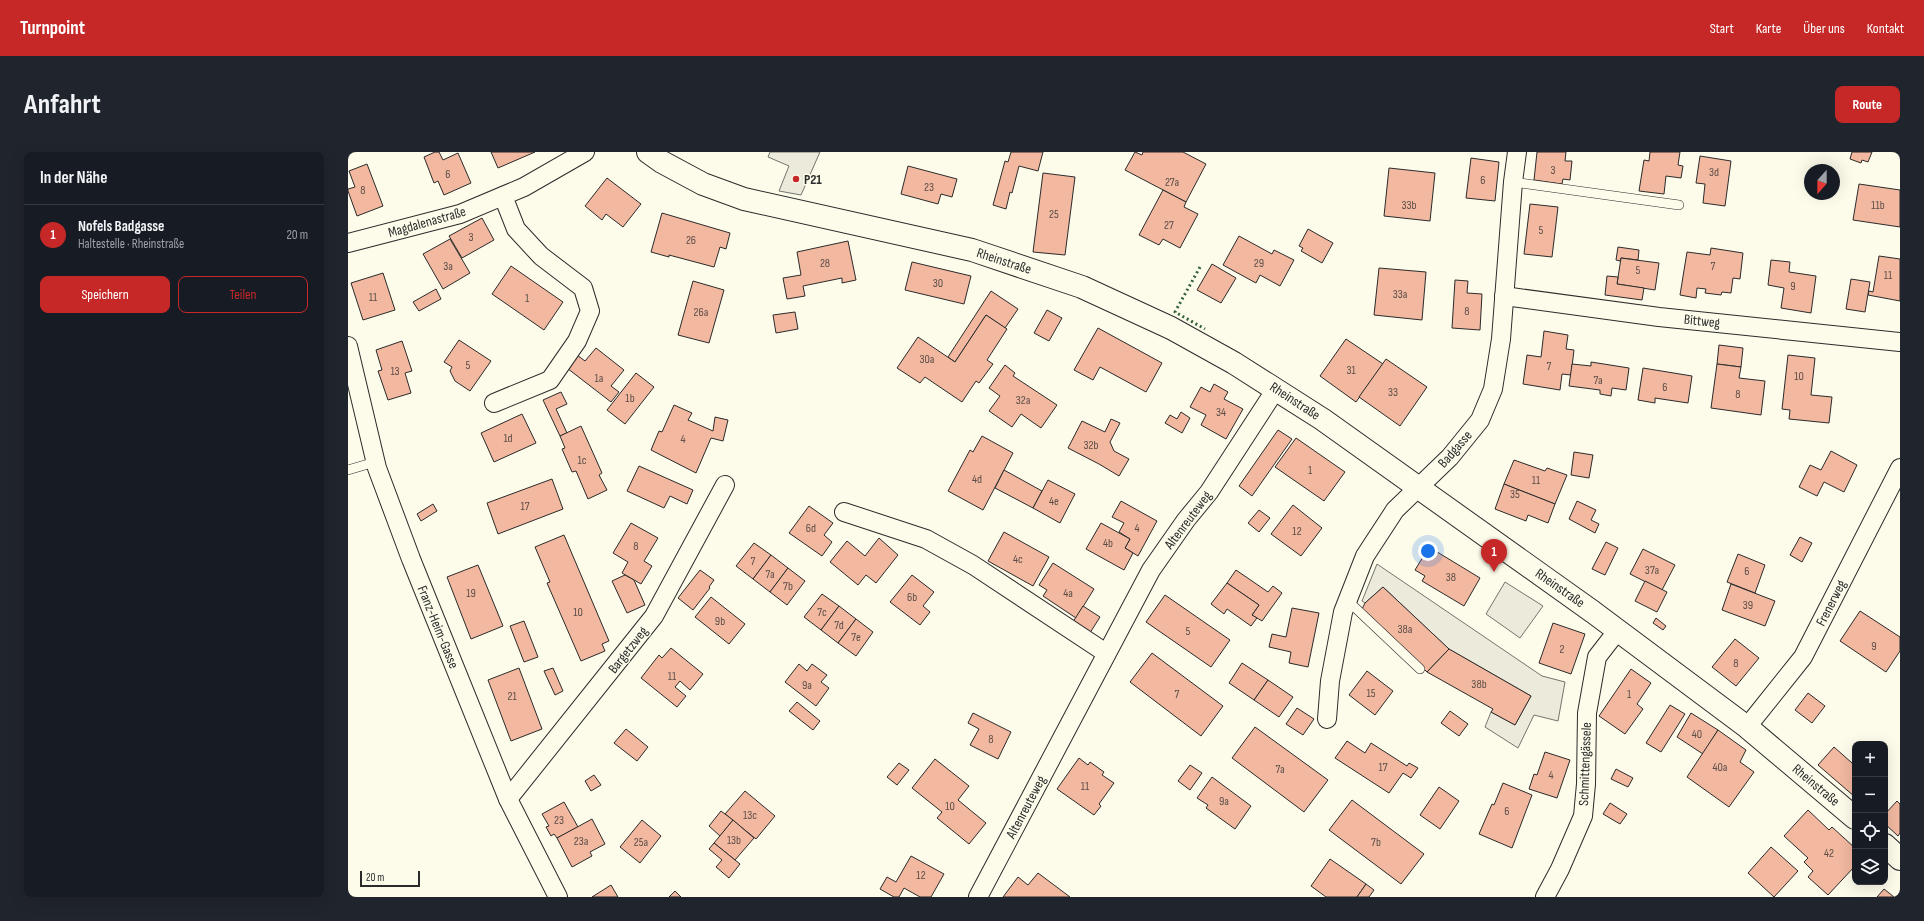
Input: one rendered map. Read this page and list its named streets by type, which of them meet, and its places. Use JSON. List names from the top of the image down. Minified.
{"streets":{"main road":["Rheinstraße"],"street":["Magdalenastraße","Bittweg","Badgasse","Altenreuteweg","Frenerweg","Franz-Heim-Gasse","Bargetzweg","Schmittengässele"]},"crossings":[["Rheinstraße","Badgasse"],["Rheinstraße","Altenreuteweg"],["Rheinstraße","Frenerweg"],["Rheinstraße","Schmittengässele"],["Bittweg","Badgasse"],["Franz-Heim-Gasse","Bargetzweg"]],"places":["P21"],"house_numbers":["3","3d","6","6","27a","23","8","33b","11b","25","27","5","3","26","28","29","3a","7","5","11","30","9","33a","11","1","8","26a","30a","5","7","31","13","10","1a","7a","6","33","8","1b","32a","34","1d","4","32b","1c","1","4d","11","35","4e","17","6d","4","12","4b","8","4c","7","37a","6","7a","38","7b","19","4a","6b","39","10","7c","9b","7d","38a","5","7e","9","2","8","11","38b","9a","15","7","1","21","40","8","17","40a","7a","4","11","9a","10","6","13c","23","13b","23a","25a","7b","42","12"],"scale_bar":"20 m","north":"bottom","page":{"header":"Turnpoint","nav":["Start","Karte","Über uns","Kontakt"],"buttons":["Route",["Speichern","Teilen"]],"title":"Anfahrt","heading":"In der Nähe","list":[{"mark":"1","name":"Nofels Badgasse","note":"Haltestelle · Rheinstraße","value":"20 m"}],"pins":"1","map_buttons":["+","−"],"scale":"20 m"}}
